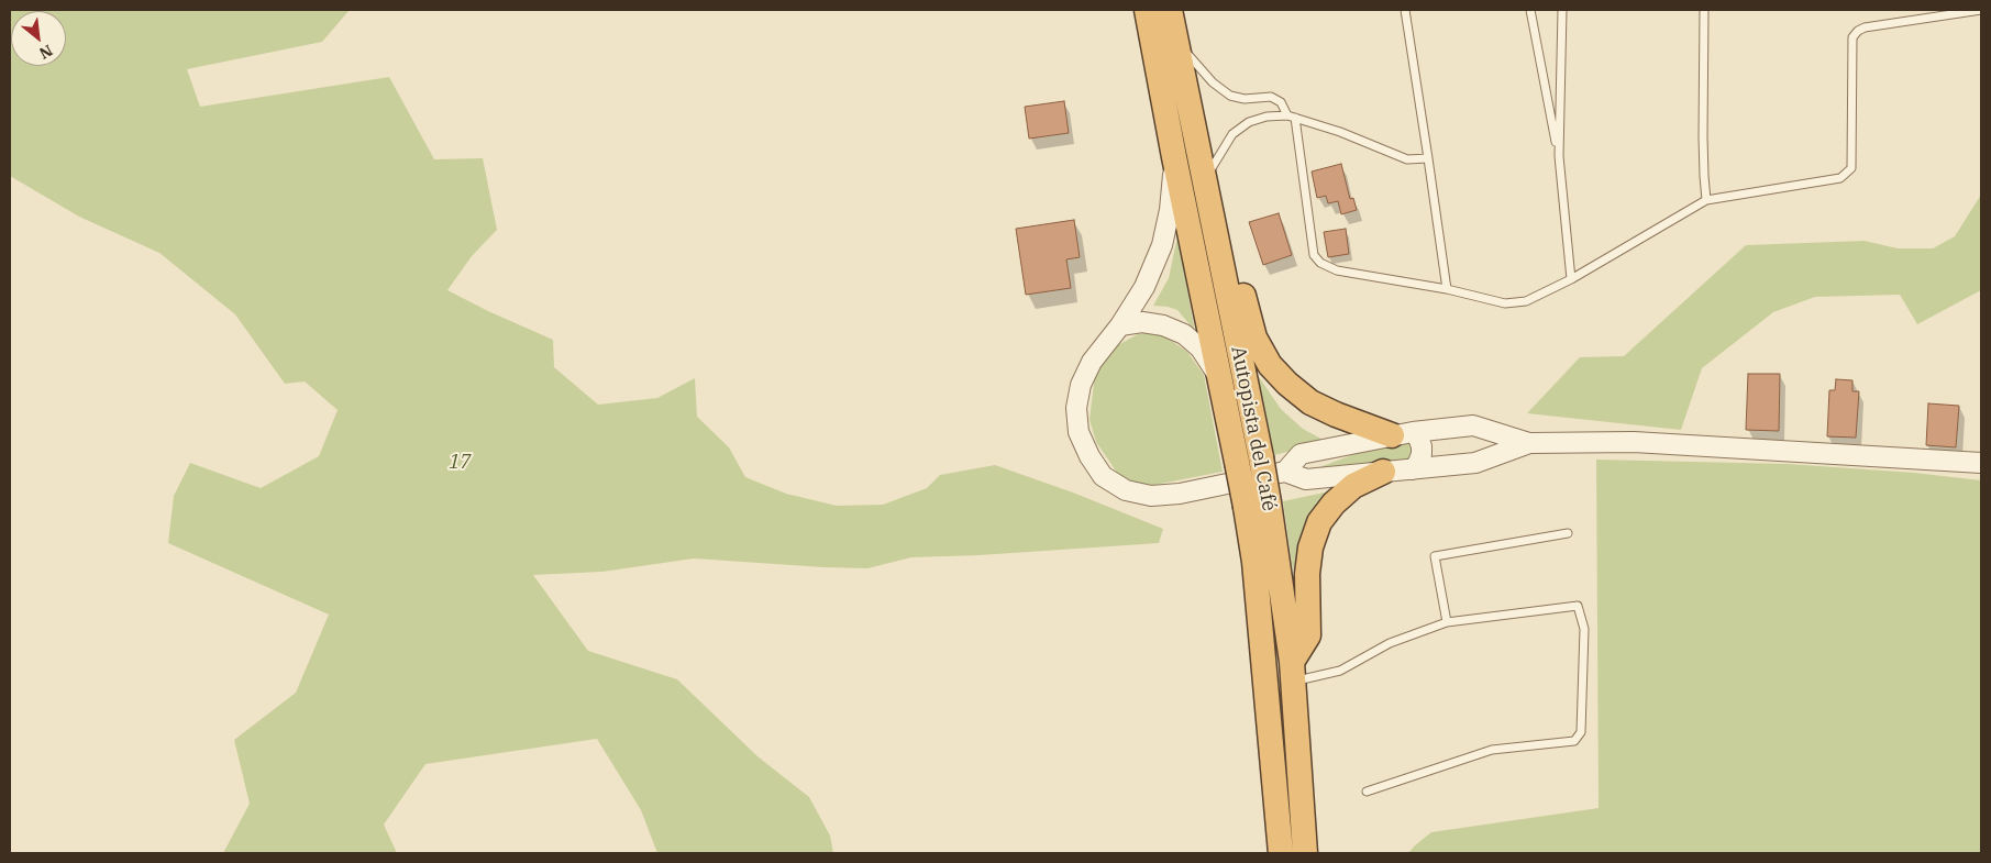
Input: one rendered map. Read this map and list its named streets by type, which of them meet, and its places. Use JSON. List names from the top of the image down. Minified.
{"streets":{"highway":["Autopista del Café"]},"parks":["17"],"north":"bottom right"}
